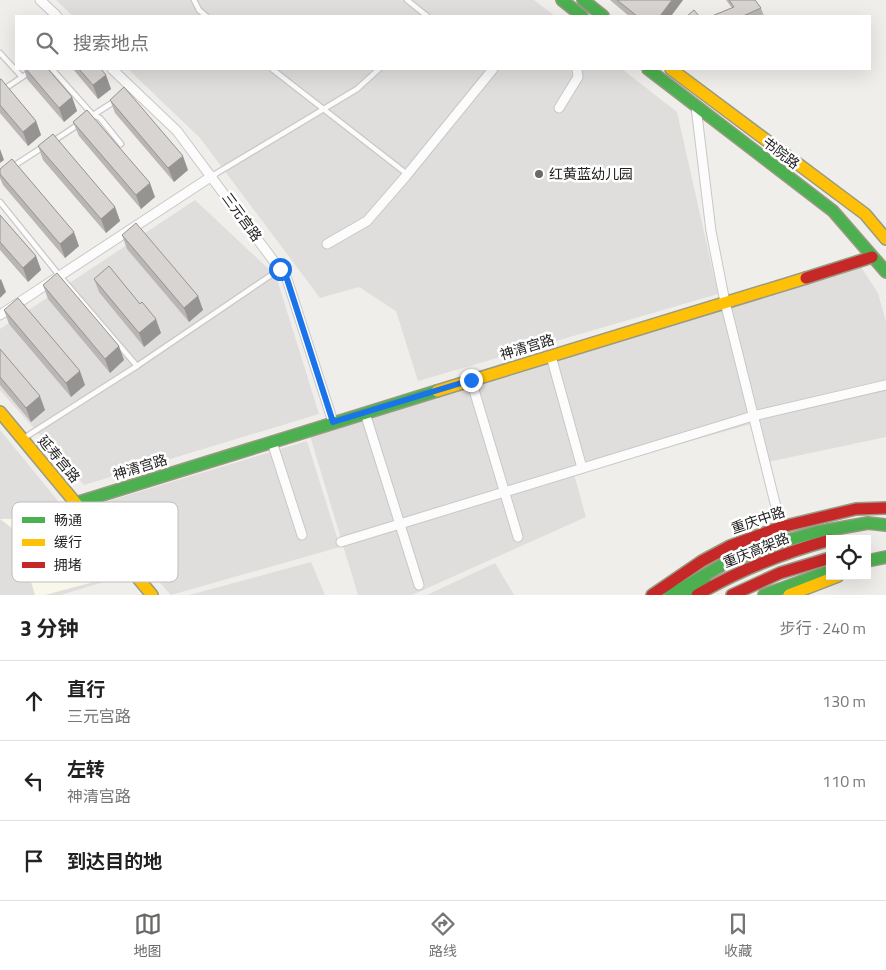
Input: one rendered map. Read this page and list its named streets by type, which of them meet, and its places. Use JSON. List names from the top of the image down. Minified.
{"streets":{"main road":["书院路","神清宫路","延寿宫路","重庆中路","重庆高架路"],"street":["三元宫路"]},"crossings":[["书院路","神清宫路"],["三元宫路","神清宫路"]],"places":["红黄蓝幼儿园"],"legend":["畅通","缓行","拥堵"],"page":{"search":"搜索地点","heading":["3 分钟","步行 · 240 m"],"list":[["直行","三元宫路","130 m"],["左转","神清宫路","110 m"],"到达目的地"],"nav":["地图","路线","收藏"]}}
